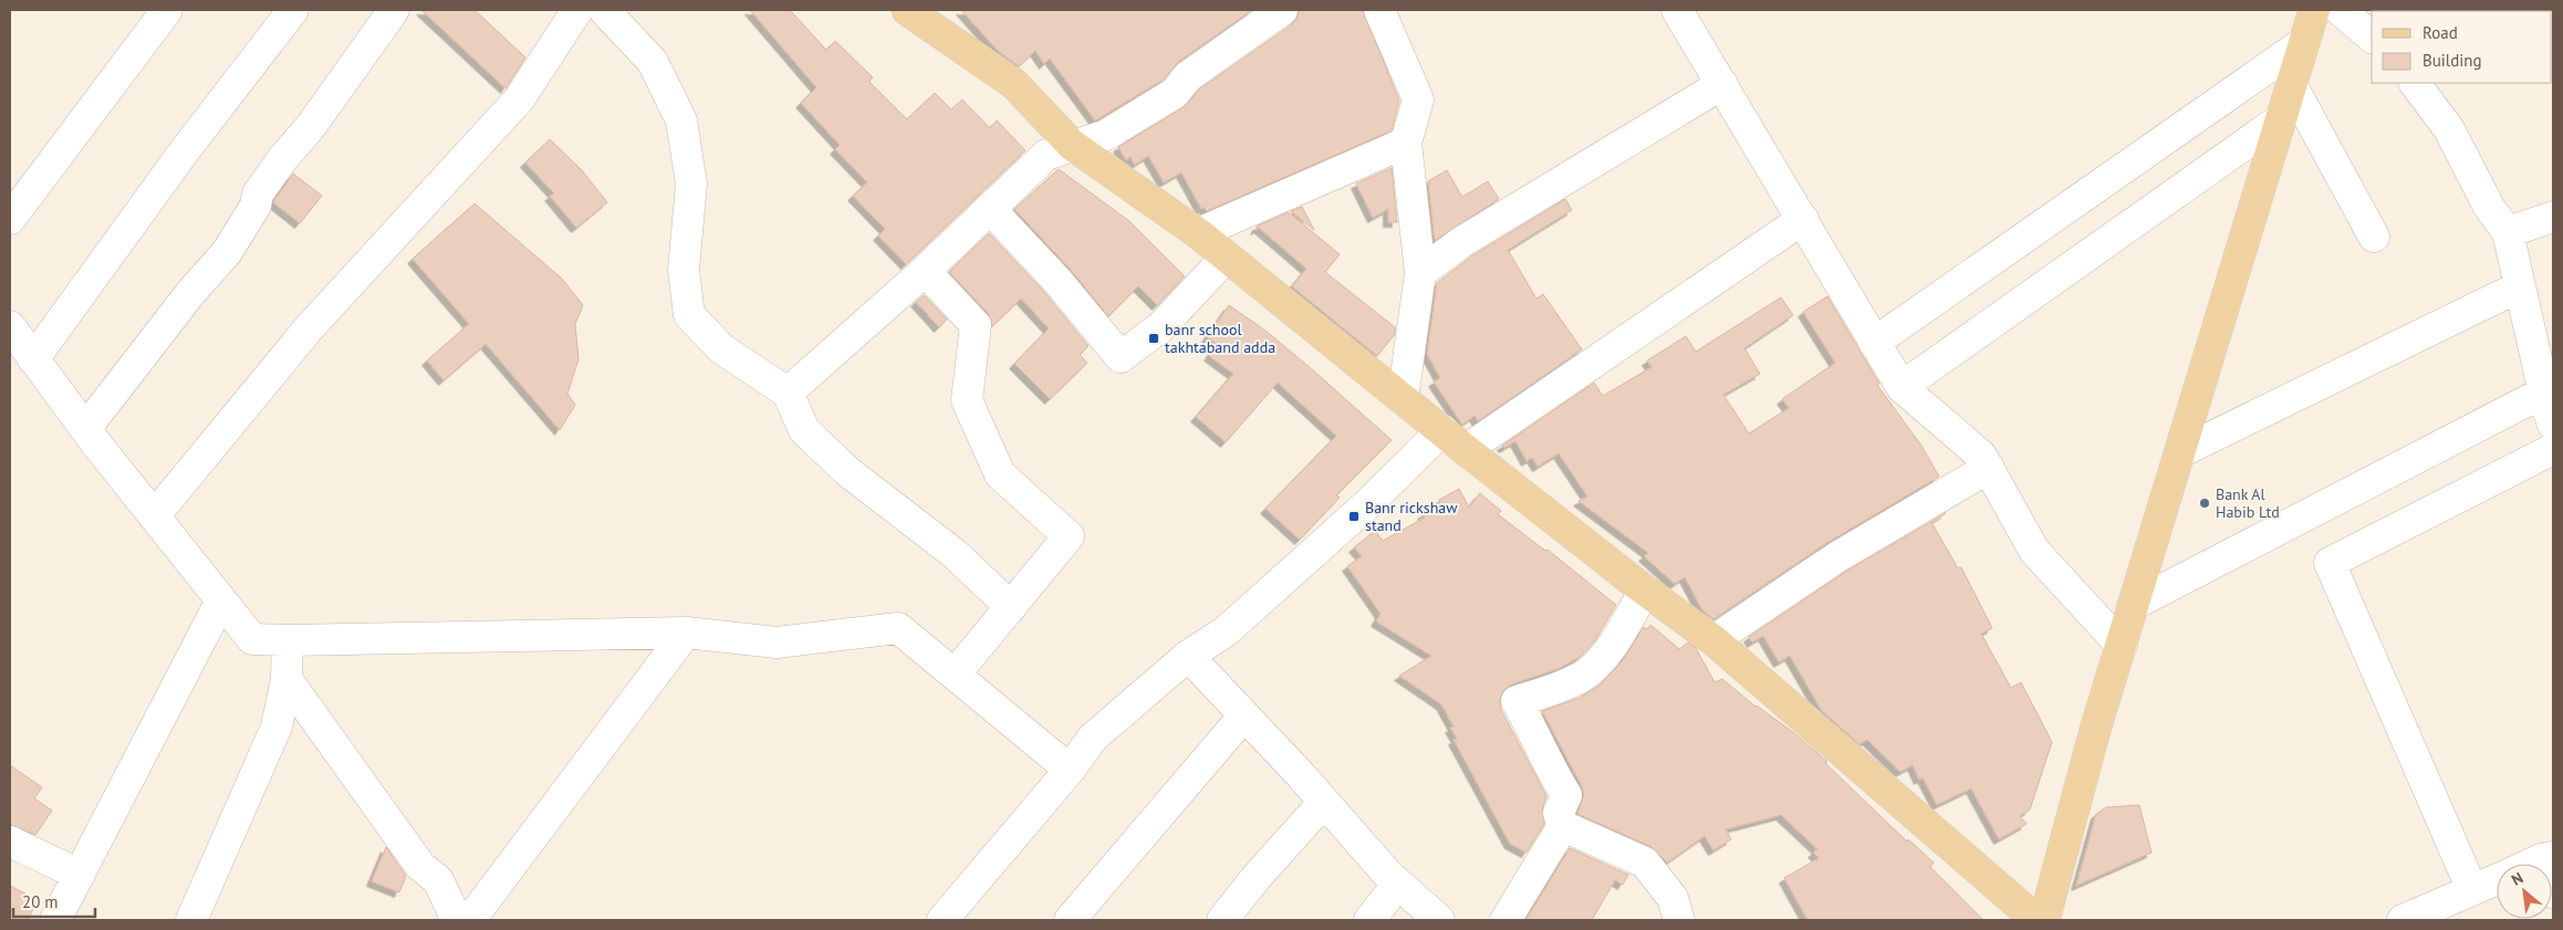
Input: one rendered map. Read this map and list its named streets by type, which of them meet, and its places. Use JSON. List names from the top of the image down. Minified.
{"places":{"transit":["banr school takhtaband adda","Banr rickshaw stand"],"other":["Bank Al Habib Ltd"]},"legend":["Road","Building"],"scale_bar":"20 m","north":"top left"}
